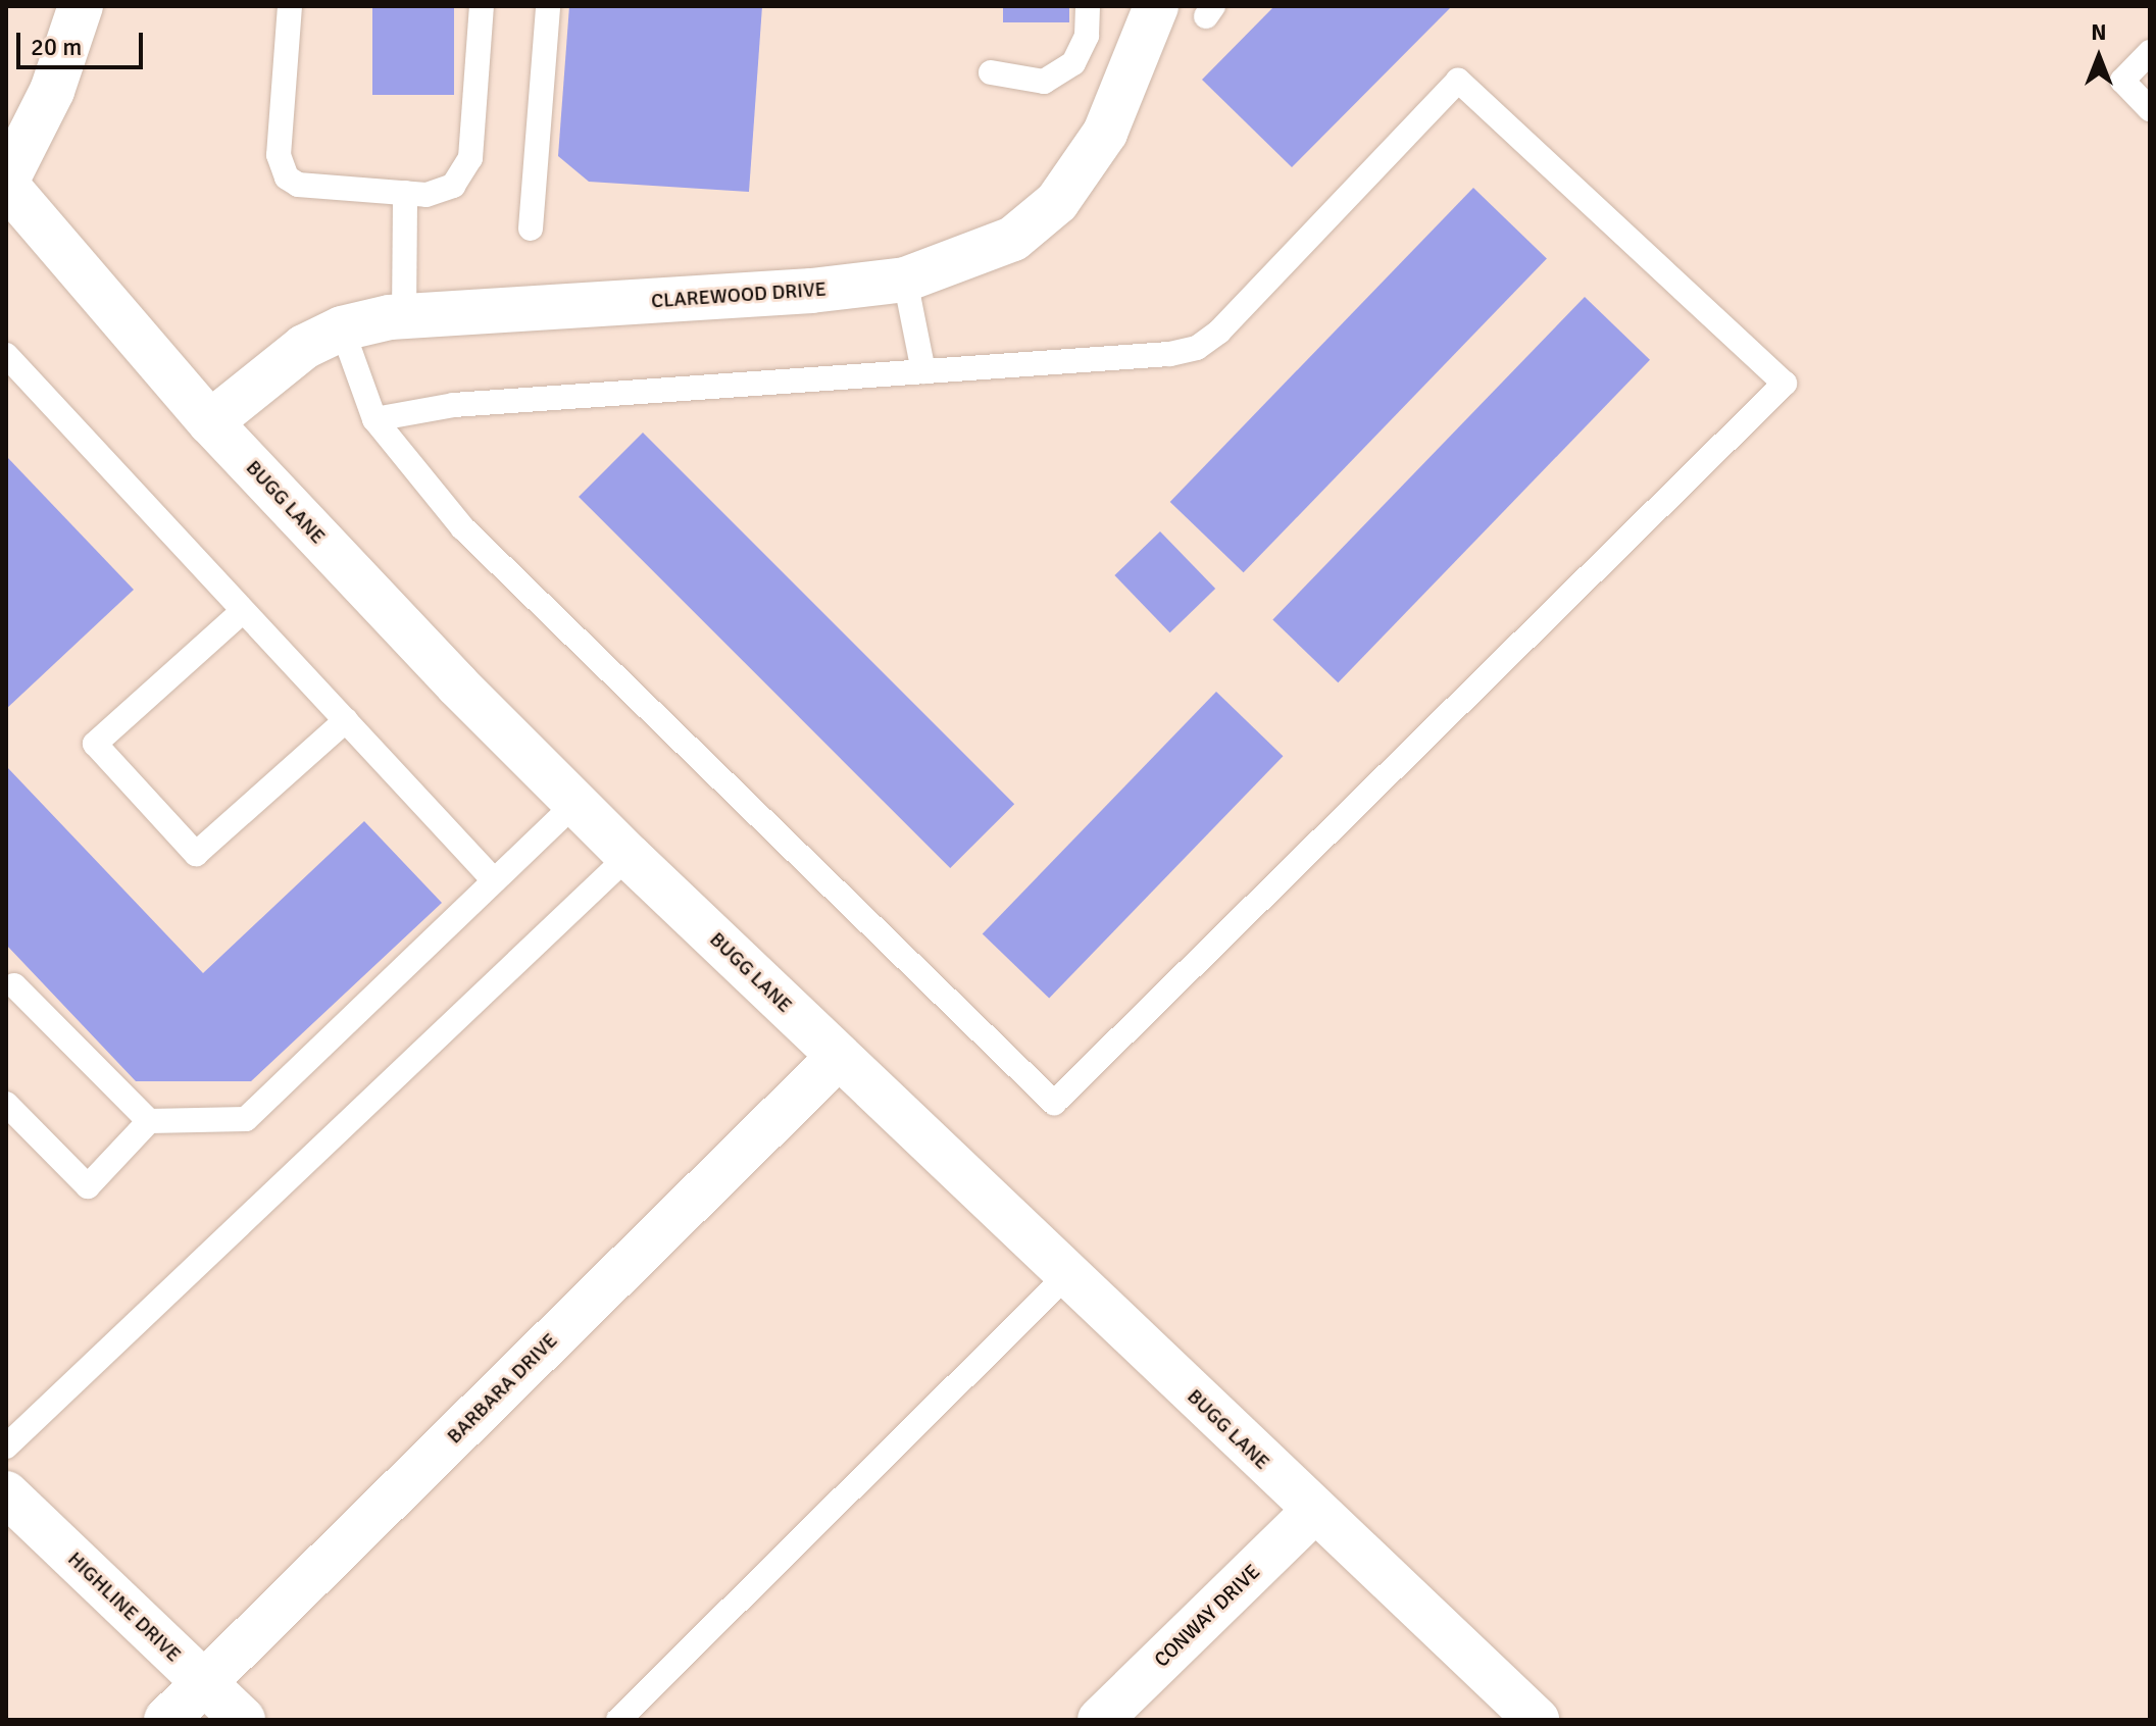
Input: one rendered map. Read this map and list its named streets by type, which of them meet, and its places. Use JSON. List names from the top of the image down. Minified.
{"streets":{"street":["CLAREWOOD DRIVE","BUGG LANE","BARBARA DRIVE","HIGHLINE DRIVE","CONWAY DRIVE"]},"crossings":[["CLAREWOOD DRIVE","BUGG LANE"],["BUGG LANE","BARBARA DRIVE"],["BUGG LANE","CONWAY DRIVE"],["BARBARA DRIVE","HIGHLINE DRIVE"]],"scale_bar":"20 m","north":"top"}
